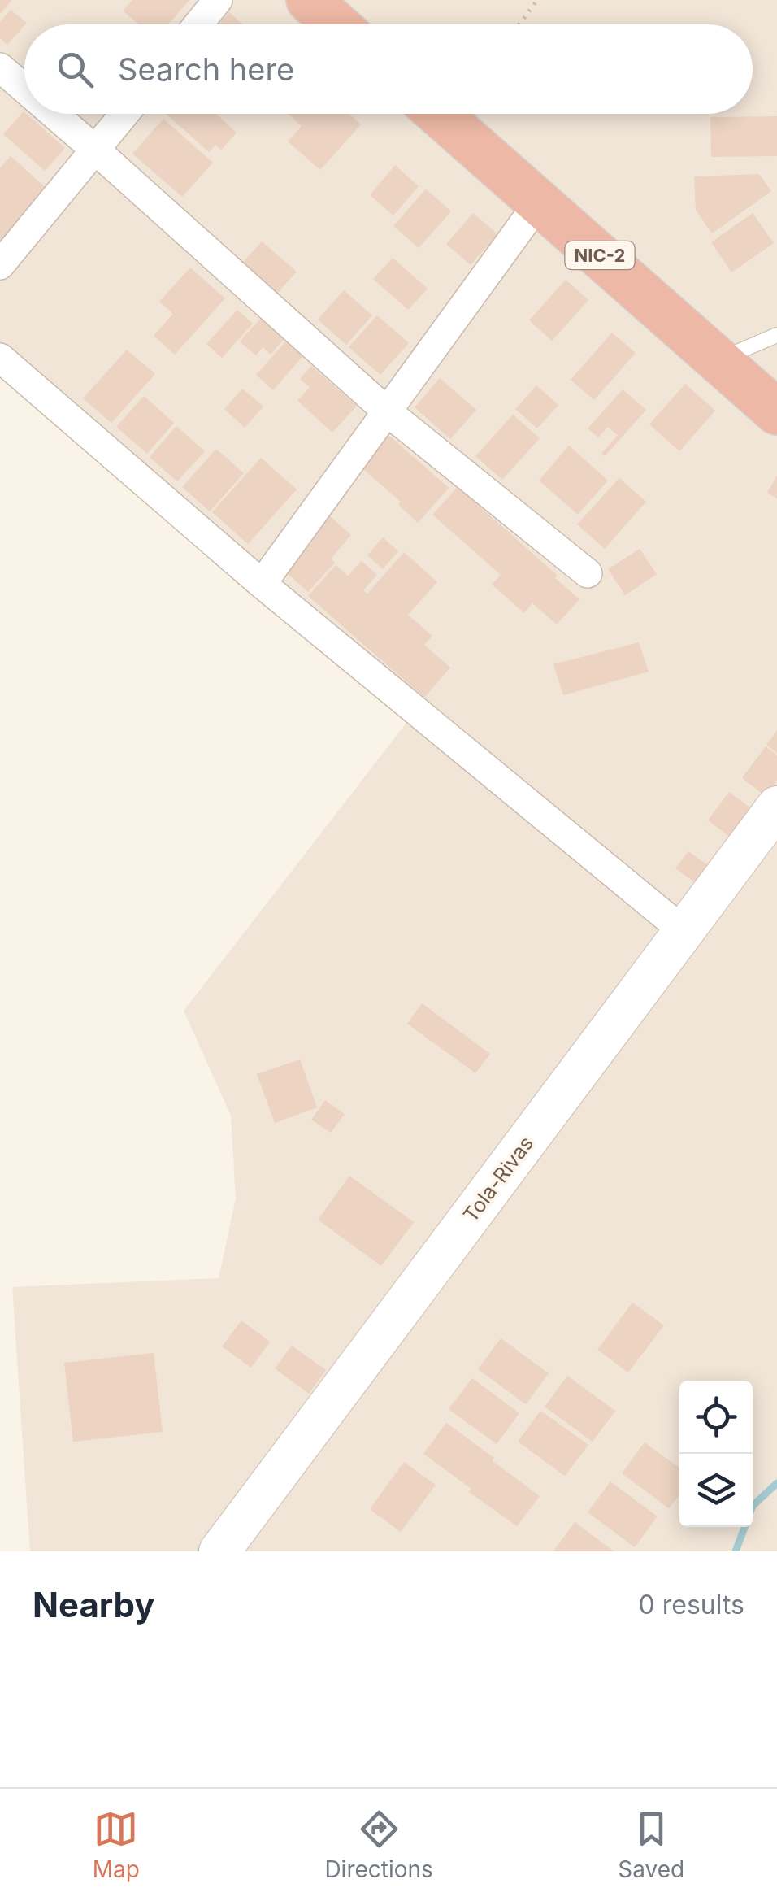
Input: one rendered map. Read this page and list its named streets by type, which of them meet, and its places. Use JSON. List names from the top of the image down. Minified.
{"streets":{"highway":["NIC-2"],"main road":["Tola-Rivas"]},"page":{"search":"Search here","heading":["Nearby","0 results"],"nav":["Map","Directions","Saved"]}}
